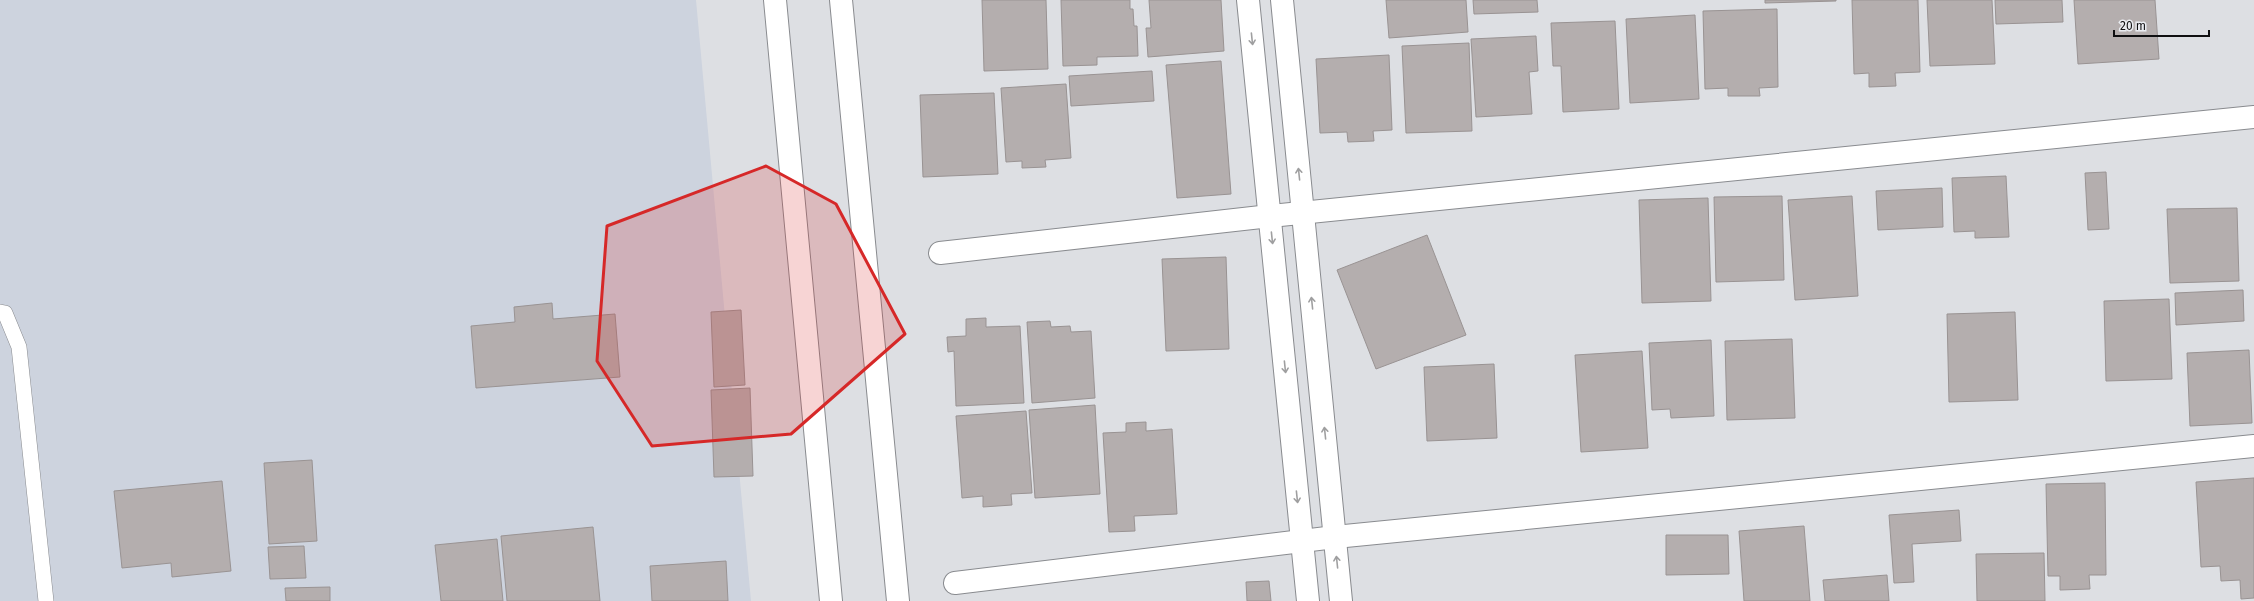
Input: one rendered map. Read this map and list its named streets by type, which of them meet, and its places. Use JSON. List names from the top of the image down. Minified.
{"scale_bar":"20 m"}
